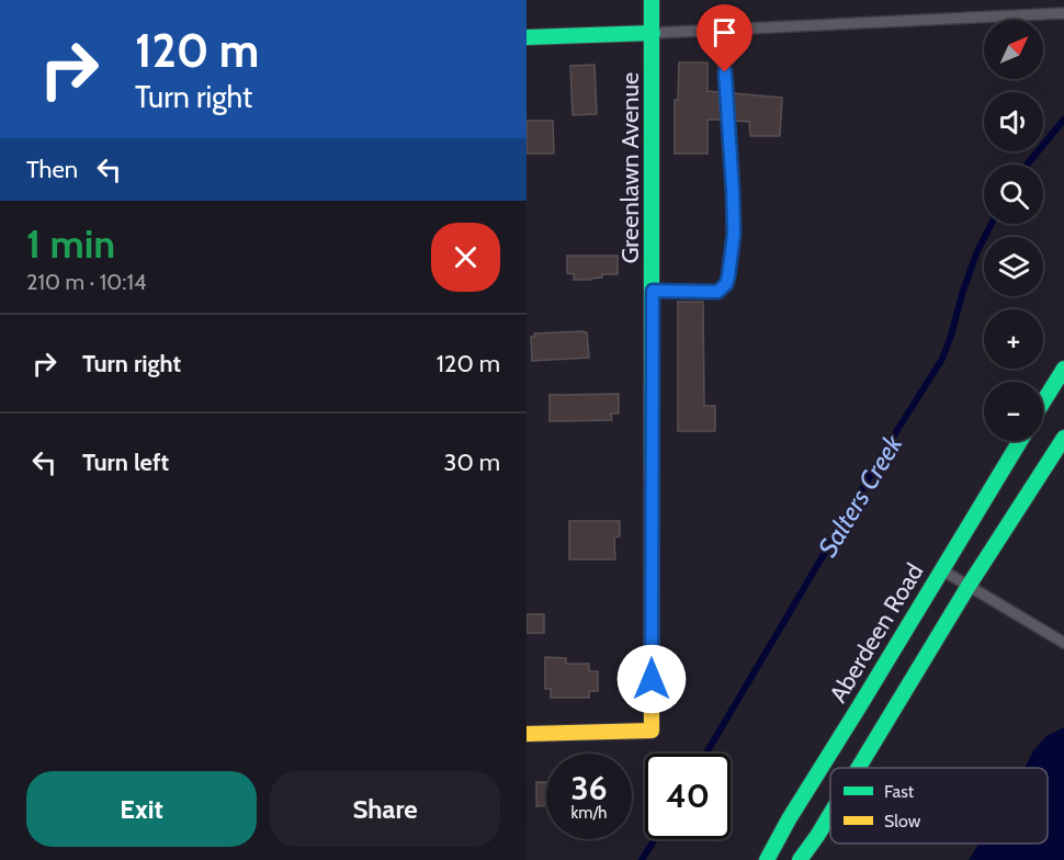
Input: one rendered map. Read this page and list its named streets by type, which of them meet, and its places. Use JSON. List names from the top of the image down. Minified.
{"streets":{"main road":["Greenlawn Avenue","Aberdeen Road"]},"water":["Salters Creek"],"legend":["Fast","Slow"],"north":"top right","page":{"turn":["120 m","Turn right"],"map_buttons":["+","−"],"then":"Then","heading":["1 min","210 m · 10:14"],"list":[{"name":"Turn right","value":"120 m"},{"name":"Turn left","value":"30 m"}],"speed":"36 km/h","limit":"40","buttons":["Exit","Share"]}}
